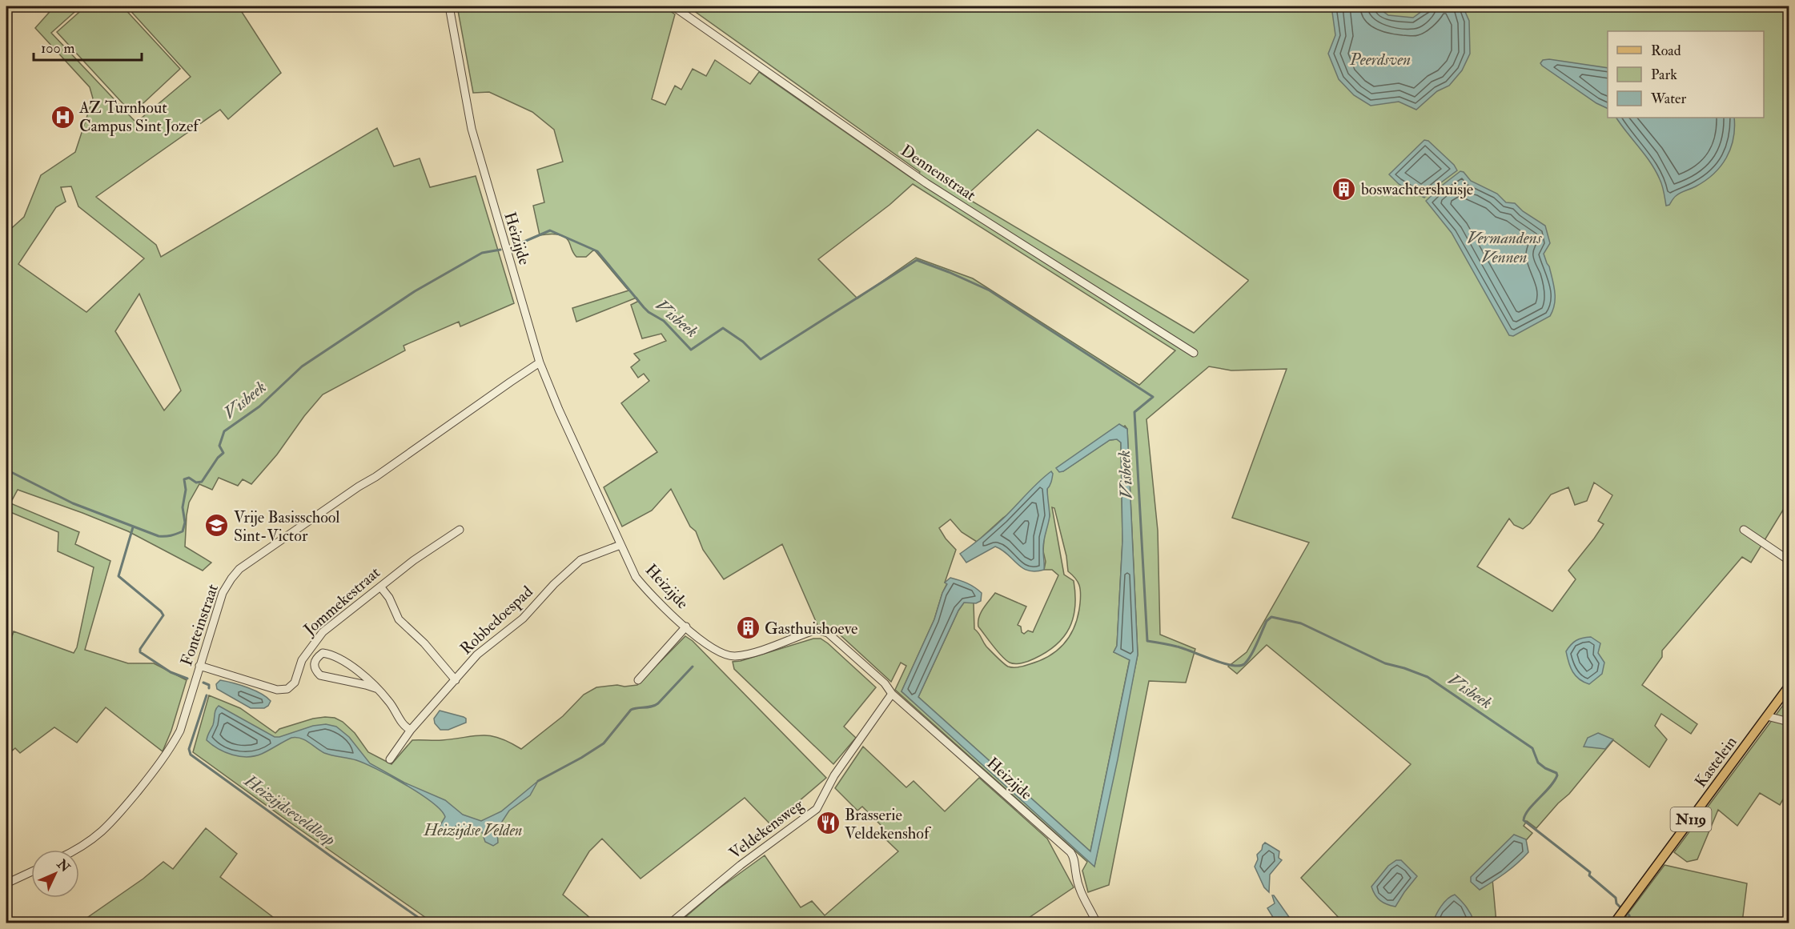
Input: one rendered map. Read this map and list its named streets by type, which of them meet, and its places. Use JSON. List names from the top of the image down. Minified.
{"streets":{"main road":["Kastelein","N119"],"street":["Dennenstraat","Heizijde","Jommekestraat","Robbedoespad","Fonteinstraat","Veldekensweg"]},"crossings":[["Heizijde","Robbedoespad"],["Heizijde","Fonteinstraat"],["Heizijde","Veldekensweg"],["Jommekestraat","Fonteinstraat"]],"water":["Peerdsven","Vermandens Vennen","Visbeek","Heizijdseveldloop"],"parks":["Heizijdse Velden"],"places":{"hospital":["AZ Turnhout Campus Sint Jozef"],"building":["boswachtershuisje","Gasthuishoeve"],"school or university":["Vrije Basisschool Sint-Victor"],"restaurant":["Brasserie Veldekenshof"]},"legend":["Road","Park","Water"],"scale_bar":"100 m","north":"top right"}
